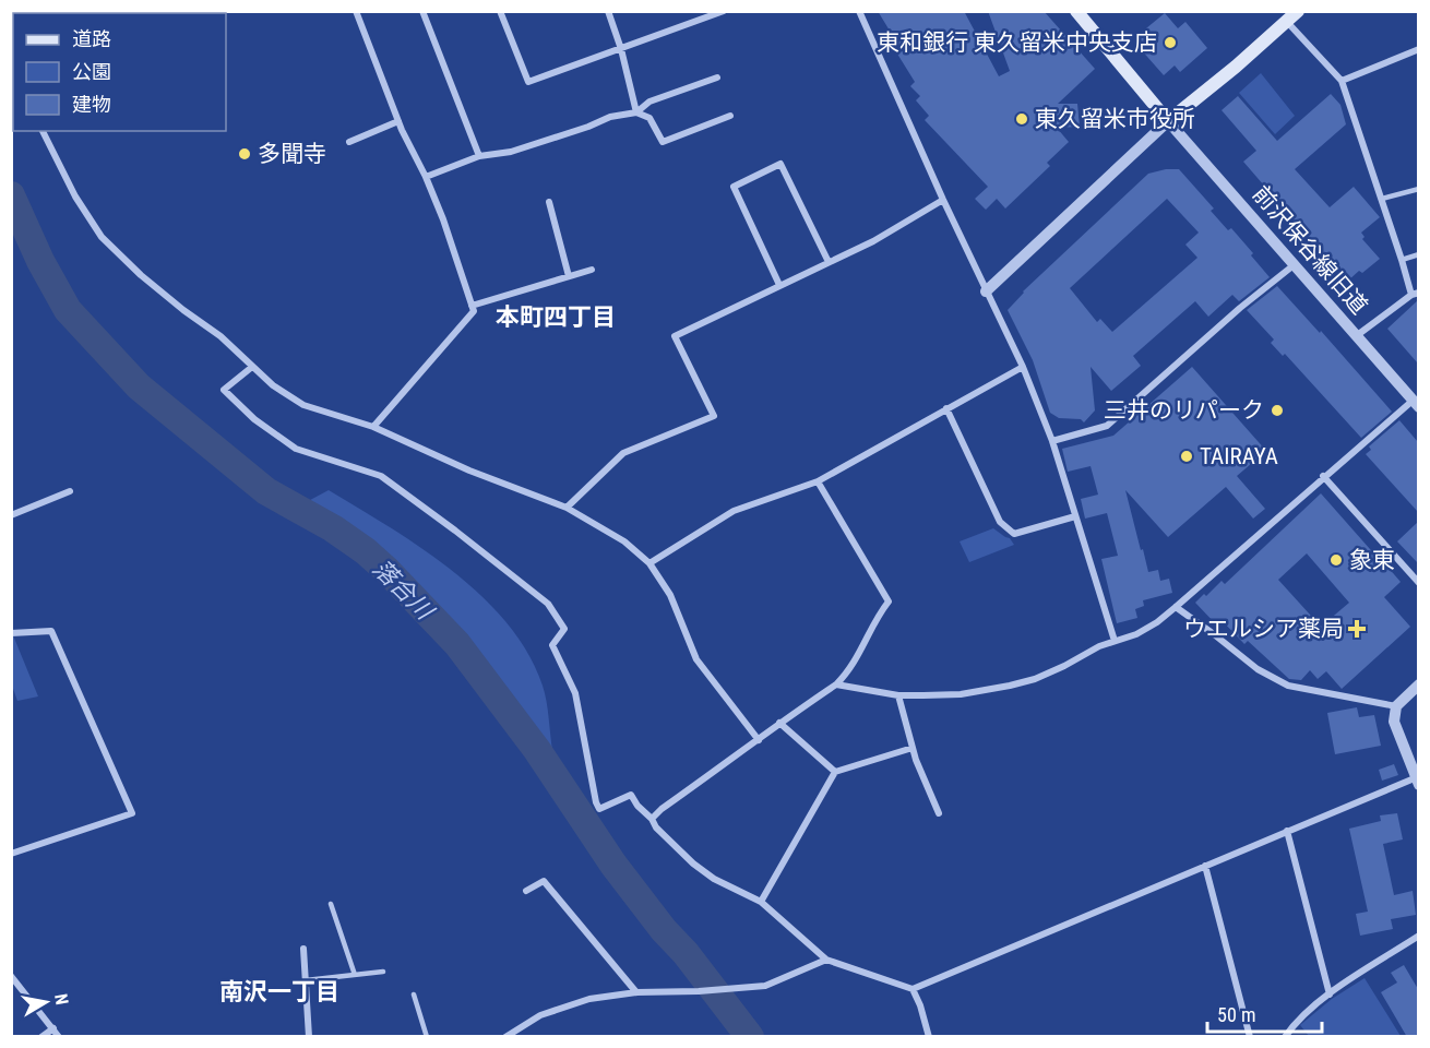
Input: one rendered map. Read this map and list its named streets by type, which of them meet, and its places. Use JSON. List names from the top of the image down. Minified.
{"streets":{"street":["前沢保谷線旧道"]},"districts":["本町四丁目","南沢一丁目"],"water":["落合川"],"places":{"other":["東和銀行 東久留米中央支店","東久留米市役所","多聞寺","三井のリパーク","TAIRAYA","象東"],"health":["ウエルシア薬局"]},"legend":["道路","公園","建物"],"scale_bar":"50 m","north":"right"}
